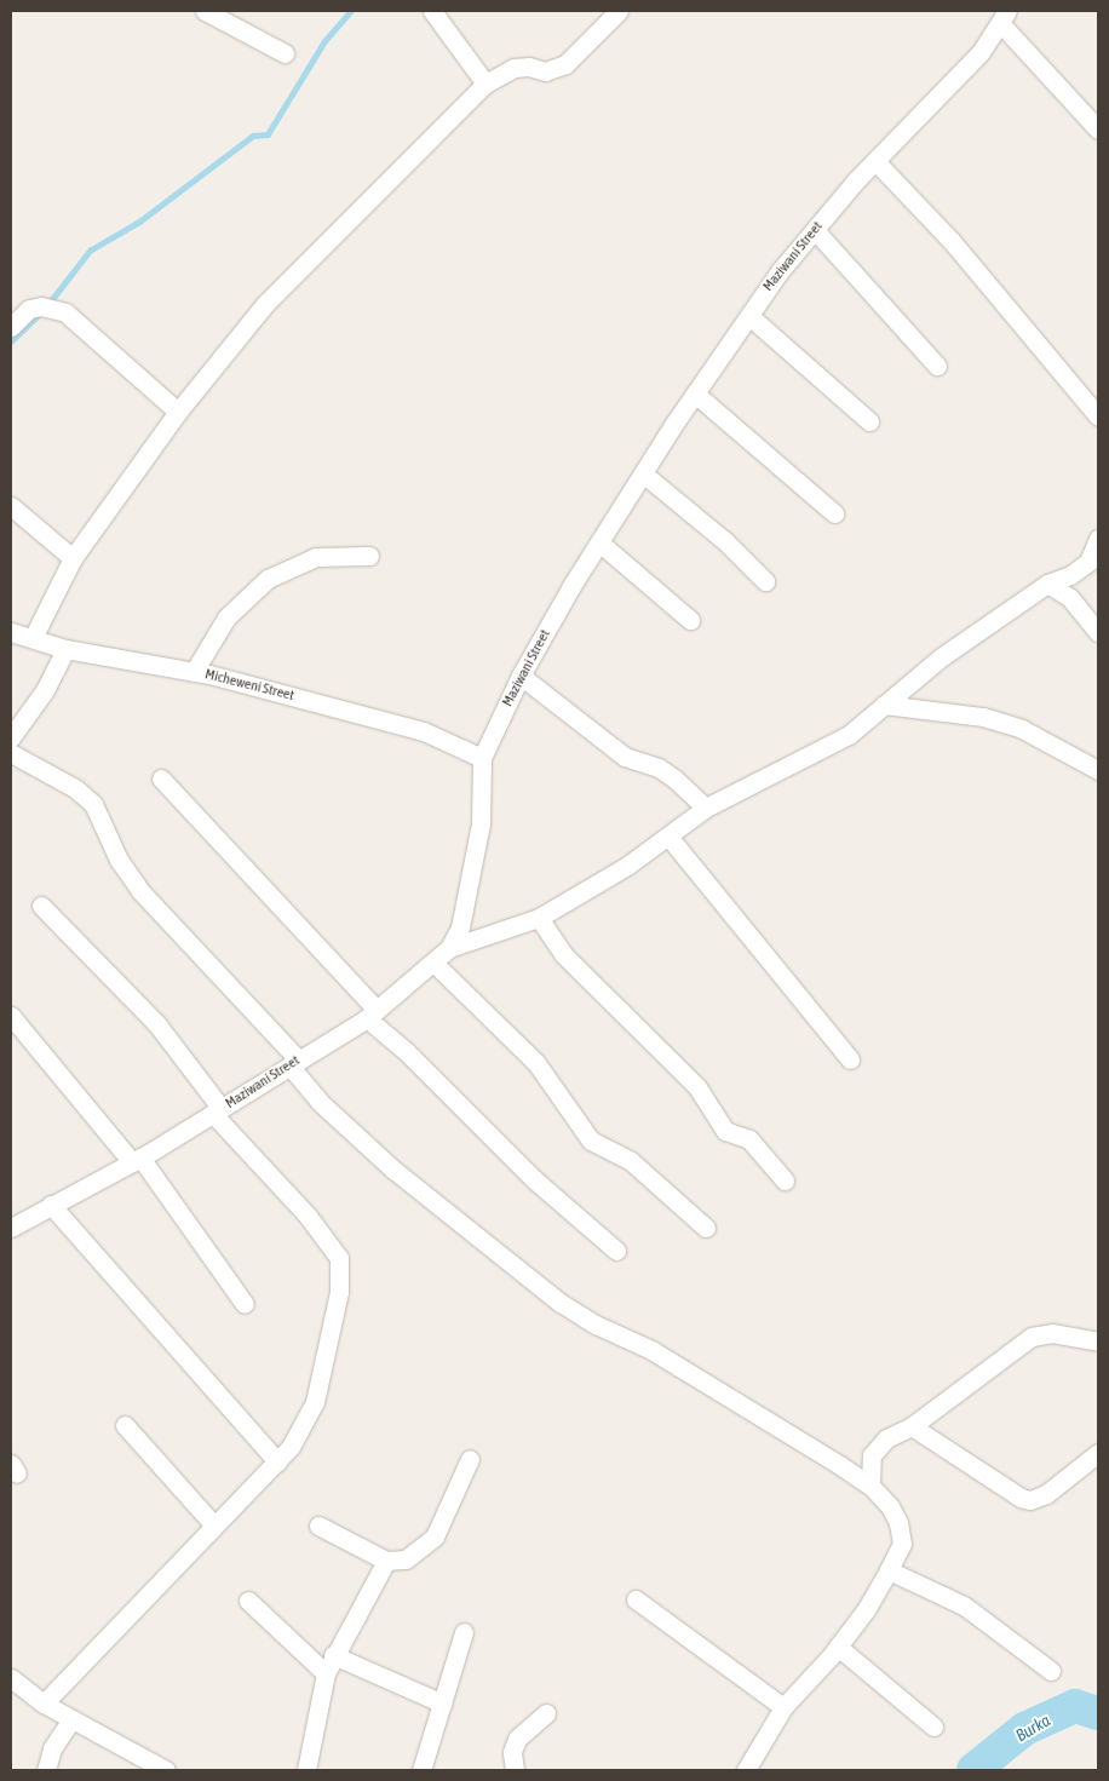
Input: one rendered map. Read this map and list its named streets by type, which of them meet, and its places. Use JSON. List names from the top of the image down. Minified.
{"streets":{"street":["Maziwani Street","Micheweni Street"]},"crossings":[["Maziwani Street","Micheweni Street"]],"water":["Burka"]}
